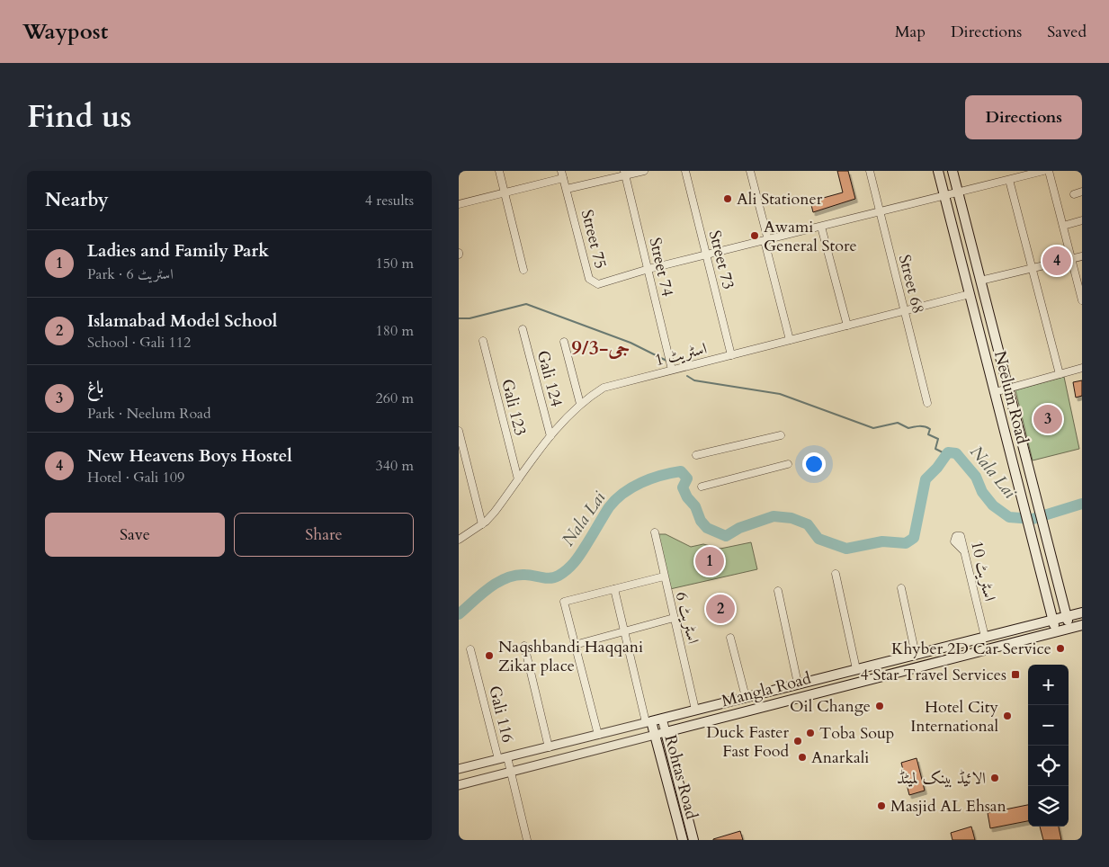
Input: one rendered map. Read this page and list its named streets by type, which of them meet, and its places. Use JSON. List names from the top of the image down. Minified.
{"streets":{"main road":["Neelum Road","Mangla Road","Rohtas Road"],"street":["Street 75","Street 73","Street 74","Street 68","اسٹریٹ 1","Gali 124","Gali 123","اسٹریٹ 10","اسٹریٹ 6","Gali 116"]},"crossings":[["Street 75","Street 73"],["Street 75","Street 74"],["Street 75","Street 68"],["Street 75","Neelum Road"],["Street 73","اسٹریٹ 1"],["Street 74","اسٹریٹ 1"],["Street 68","اسٹریٹ 1"],["اسٹریٹ 1","Gali 124"],["اسٹریٹ 1","Neelum Road"],["اسٹریٹ 1","Gali 123"],["Neelum Road","Mangla Road"],["اسٹریٹ 10","Mangla Road"],["اسٹریٹ 6","Mangla Road"],["Mangla Road","Gali 116"],["Mangla Road","Rohtas Road"]],"districts":["جی-9/3"],"water":["Nala Lai"],"places":{"other":["Ali Stationer","Awami General Store","Khyber 2D Car Service","Naqshbandi Haqqani Zikar place","Oil Change","Hotel City International","Toba Soup","Duck Faster Fast Food","Anarkali","الائیڈ بینک لمیٹڈ","Masjid AL Ehsan"],"transit":["4 Star Travel Services"]},"page":{"header":"Waypost","nav":["Map","Directions","Saved"],"title":"Find us","buttons":["Directions",["Save","Share"]],"heading":["Nearby","4 results"],"list":[{"mark":"1","name":"Ladies and Family Park","note":"Park · اسٹریٹ 6","value":"150 m"},{"mark":"2","name":"Islamabad Model School","note":"School · Gali 112","value":"180 m"},{"mark":"3","name":"باغ","note":"Park · Neelum Road","value":"260 m"},{"mark":"4","name":"New Heavens Boys Hostel","note":"Hotel · Gali 109","value":"340 m"}],"pins":["4","3","1","2"],"map_buttons":["+","−"]}}
